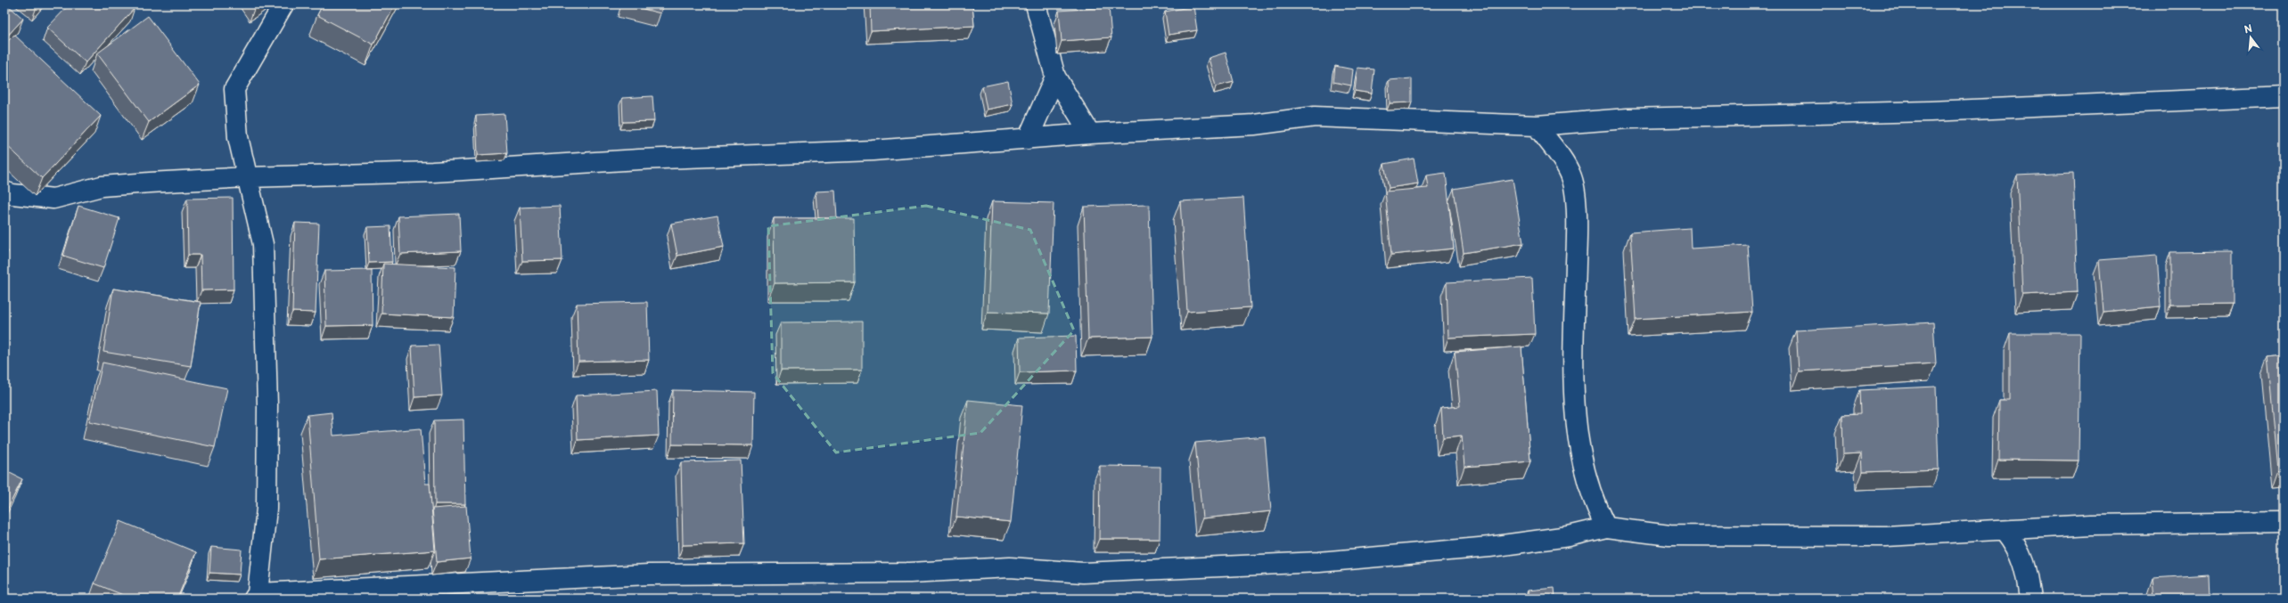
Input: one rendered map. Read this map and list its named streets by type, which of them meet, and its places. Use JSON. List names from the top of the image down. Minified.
{"north":"top"}
